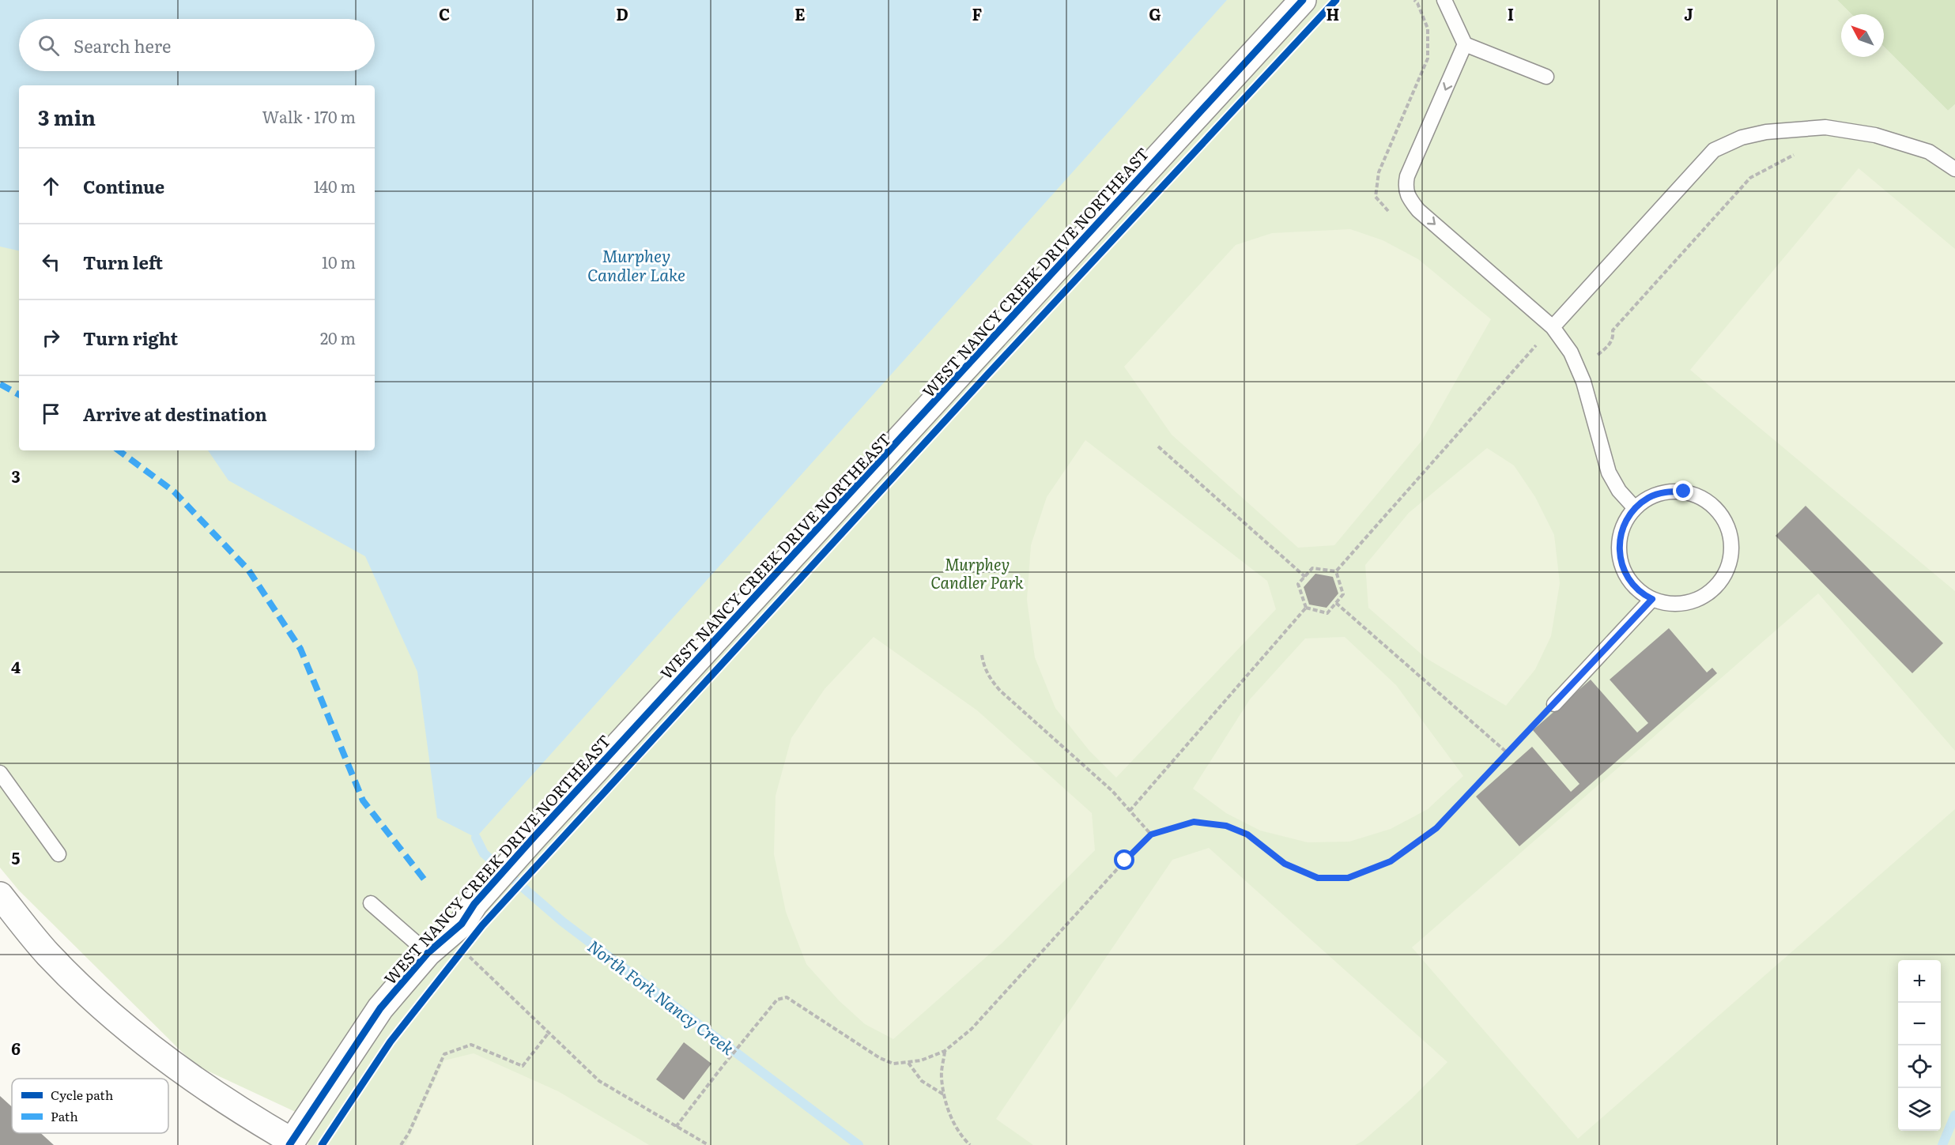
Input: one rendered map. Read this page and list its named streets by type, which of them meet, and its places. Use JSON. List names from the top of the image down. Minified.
{"streets":{"street":["WEST NANCY CREEK DRIVE NORTHEAST"]},"water":["Murphey Candler Lake","North Fork Nancy Creek"],"parks":["Murphey Candler Park"],"legend":["Cycle path","Path"],"north":"top left","page":{"search":"Search here","heading":["3 min","Walk · 170 m"],"list":[["Continue","140 m"],["Turn left","10 m"],["Turn right","20 m"],"Arrive at destination"],"map_buttons":["+","−"]},"grid":{"columns":["C","D","E","F","G","H","I","J"],"rows":["3","4","5","6"]}}
